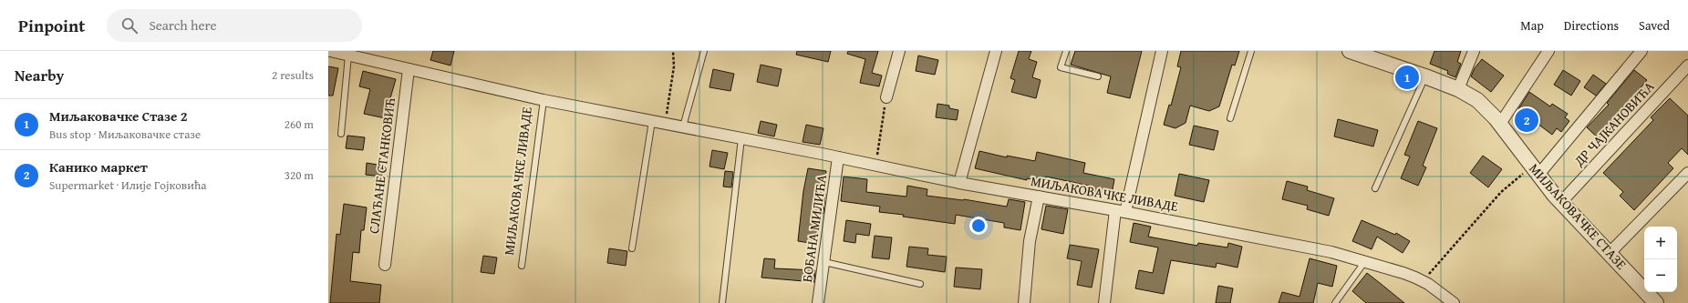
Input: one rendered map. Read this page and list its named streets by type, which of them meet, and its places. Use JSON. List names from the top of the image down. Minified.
{"streets":{"street":["ДР ЧАЈКАНОВИЋА","СЛАЂАНЕ СТАНКОВИЋ","МИЉАКОВАЧКЕ ЛИВАДЕ","МИЉАКОВАЧКЕ СТАЗЕ","БОБАНА МИЛИЋА"]},"crossings":[["ДР ЧАЈКАНОВИЋА","МИЉАКОВАЧКЕ СТАЗЕ"],["СЛАЂАНЕ СТАНКОВИЋ","МИЉАКОВАЧКЕ ЛИВАДЕ"],["МИЉАКОВАЧКЕ ЛИВАДЕ","БОБАНА МИЛИЋА"]],"page":{"header":"Pinpoint","search":"Search here","nav":["Map","Directions","Saved"],"heading":["Nearby","2 results"],"pins":["1","2"],"list":[{"mark":"1","name":"Миљаковачке Стазе 2","note":"Bus stop · Миљаковачке стазе","value":"260 m"},{"mark":"2","name":"Канико маркет","note":"Supermarket · Илије Гојковића","value":"320 m"}],"map_buttons":["+","−"]}}
